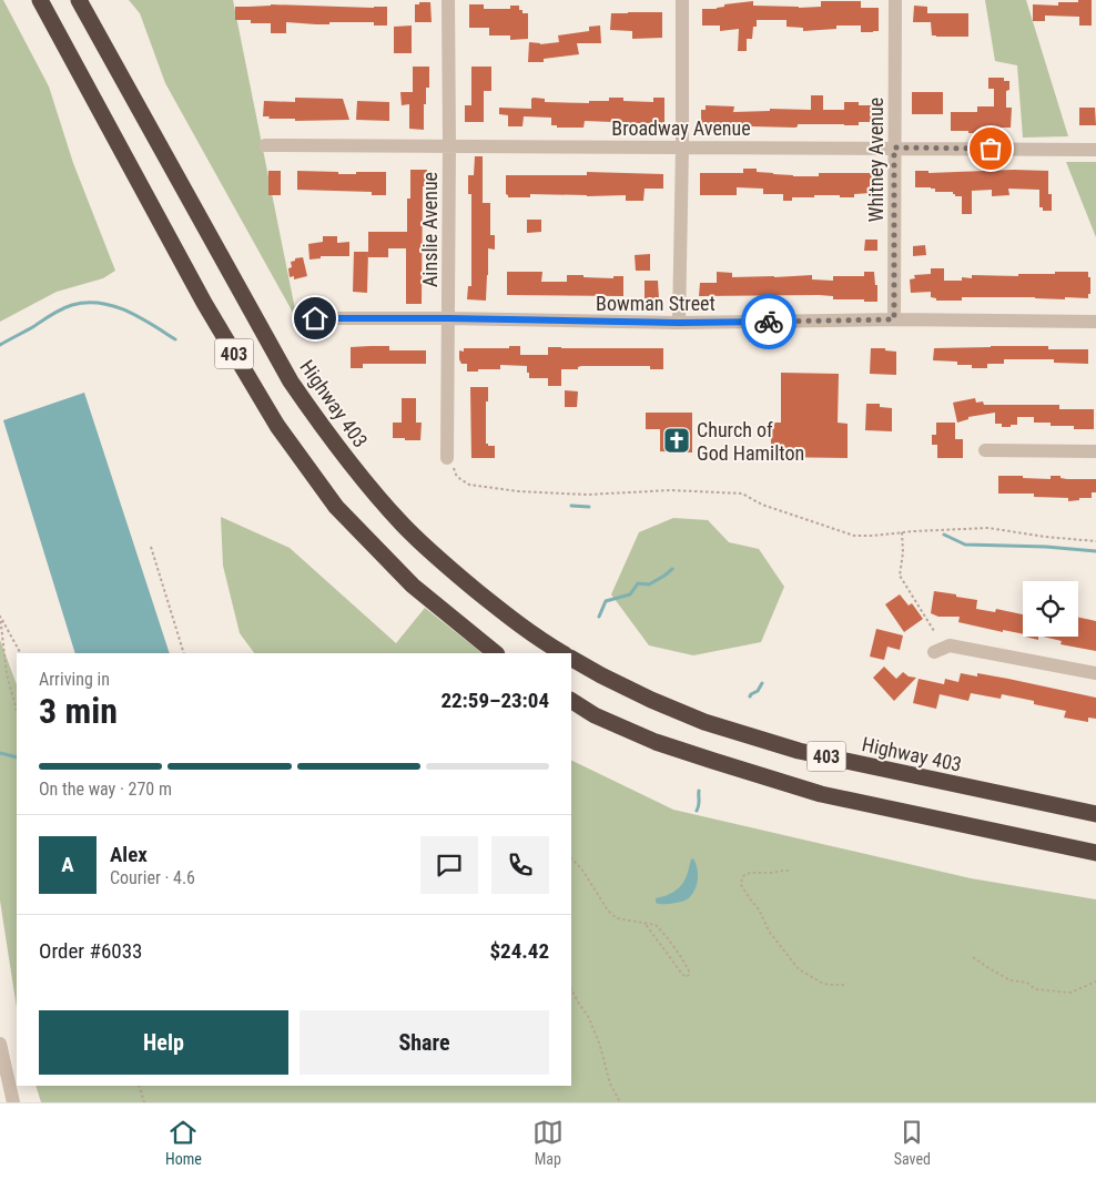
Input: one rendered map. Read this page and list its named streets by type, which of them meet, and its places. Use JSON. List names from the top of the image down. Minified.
{"streets":{"highway":["403","Highway 403"],"street":["Broadway Avenue","Whitney Avenue","Ainslie Avenue","Bowman Street"]},"crossings":[["Broadway Avenue","Whitney Avenue"],["Broadway Avenue","Ainslie Avenue"],["Whitney Avenue","Bowman Street"],["Ainslie Avenue","Bowman Street"]],"places":{"church":["Church of God Hamilton"]},"page":{"heading":["3 min","Arriving in","22:59–23:04"],"panel":["Alex","Courier · 4.6","Order #6033","$24.42"],"bar":"On the way · 270 m","round":"A","buttons":["Help","Share"],"tabs":["Home","Map","Saved"]}}
